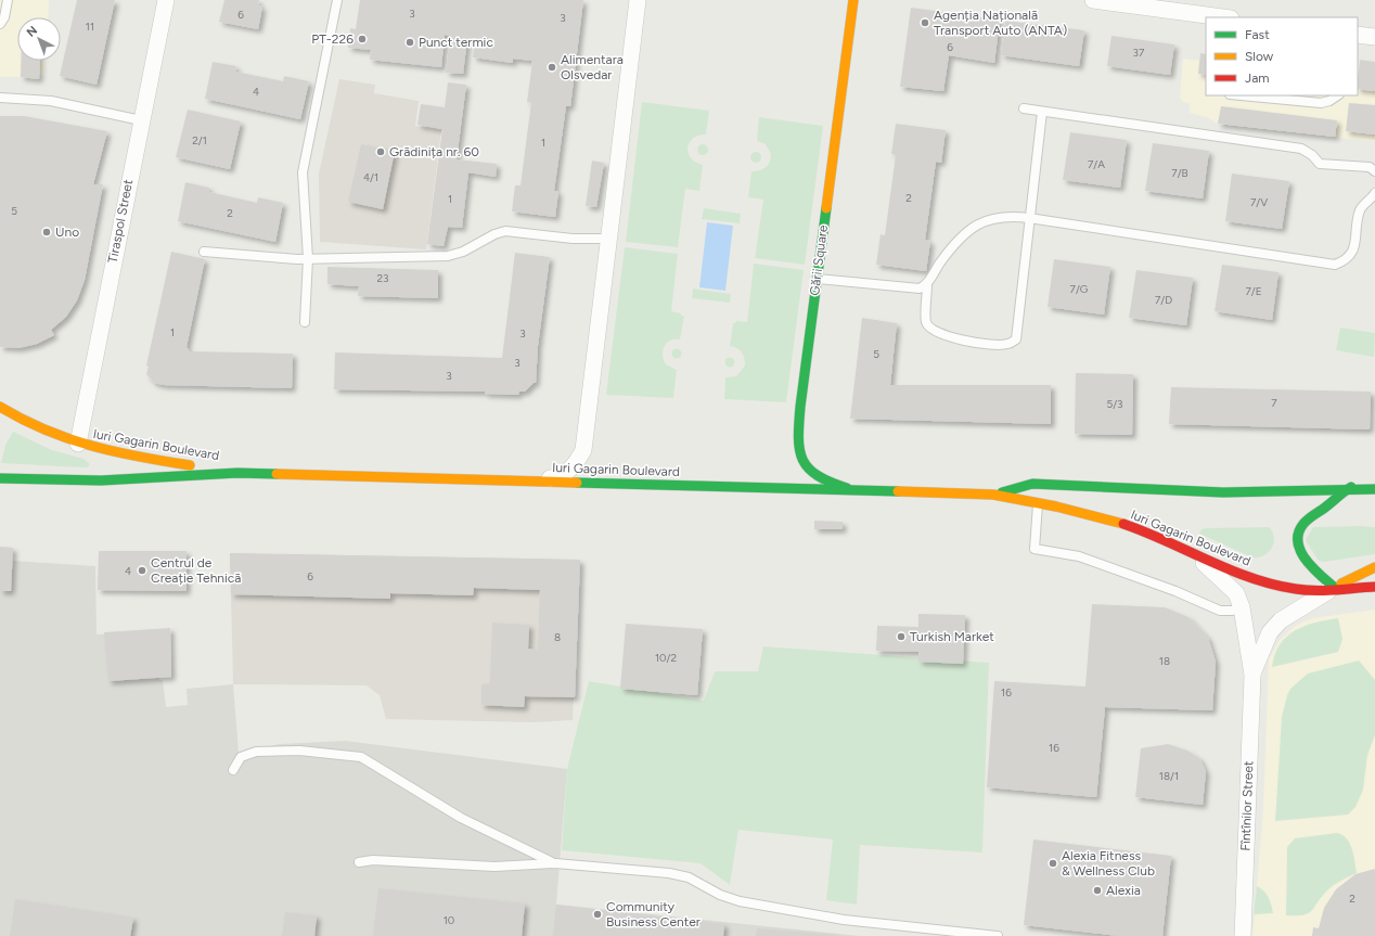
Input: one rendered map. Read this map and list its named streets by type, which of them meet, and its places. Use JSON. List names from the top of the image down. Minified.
{"streets":{"main road":["Gării Square","Iuri Gagarin Boulevard"],"street":["Tiraspol Street","Fîntînilor Street"]},"crossings":[["Tiraspol Street","Iuri Gagarin Boulevard"],["Gării Square","Iuri Gagarin Boulevard"],["Iuri Gagarin Boulevard","Fîntînilor Street"]],"places":["Agenția Națională Transport Auto (ANTA)","PT-226","Punct termic","Alimentara Olsvedar","Grădinița nr. 60","Uno","Centrul de Creație Tehnică","Turkish Market","Alexia Fitness & Wellness Club","Alexia","Community Business Center"],"house_numbers":["3","6","3","11","6","37","4","2/1","1","7/A","7/B","4/1","2","1","7/V","5","2","23","7/G","7/E","7/D","1","3","5","3","3","7","5/3","4","6","8","10/2","18","16","16","18/1","2","10"],"legend":["Fast","Slow","Jam"],"north":"top left"}
